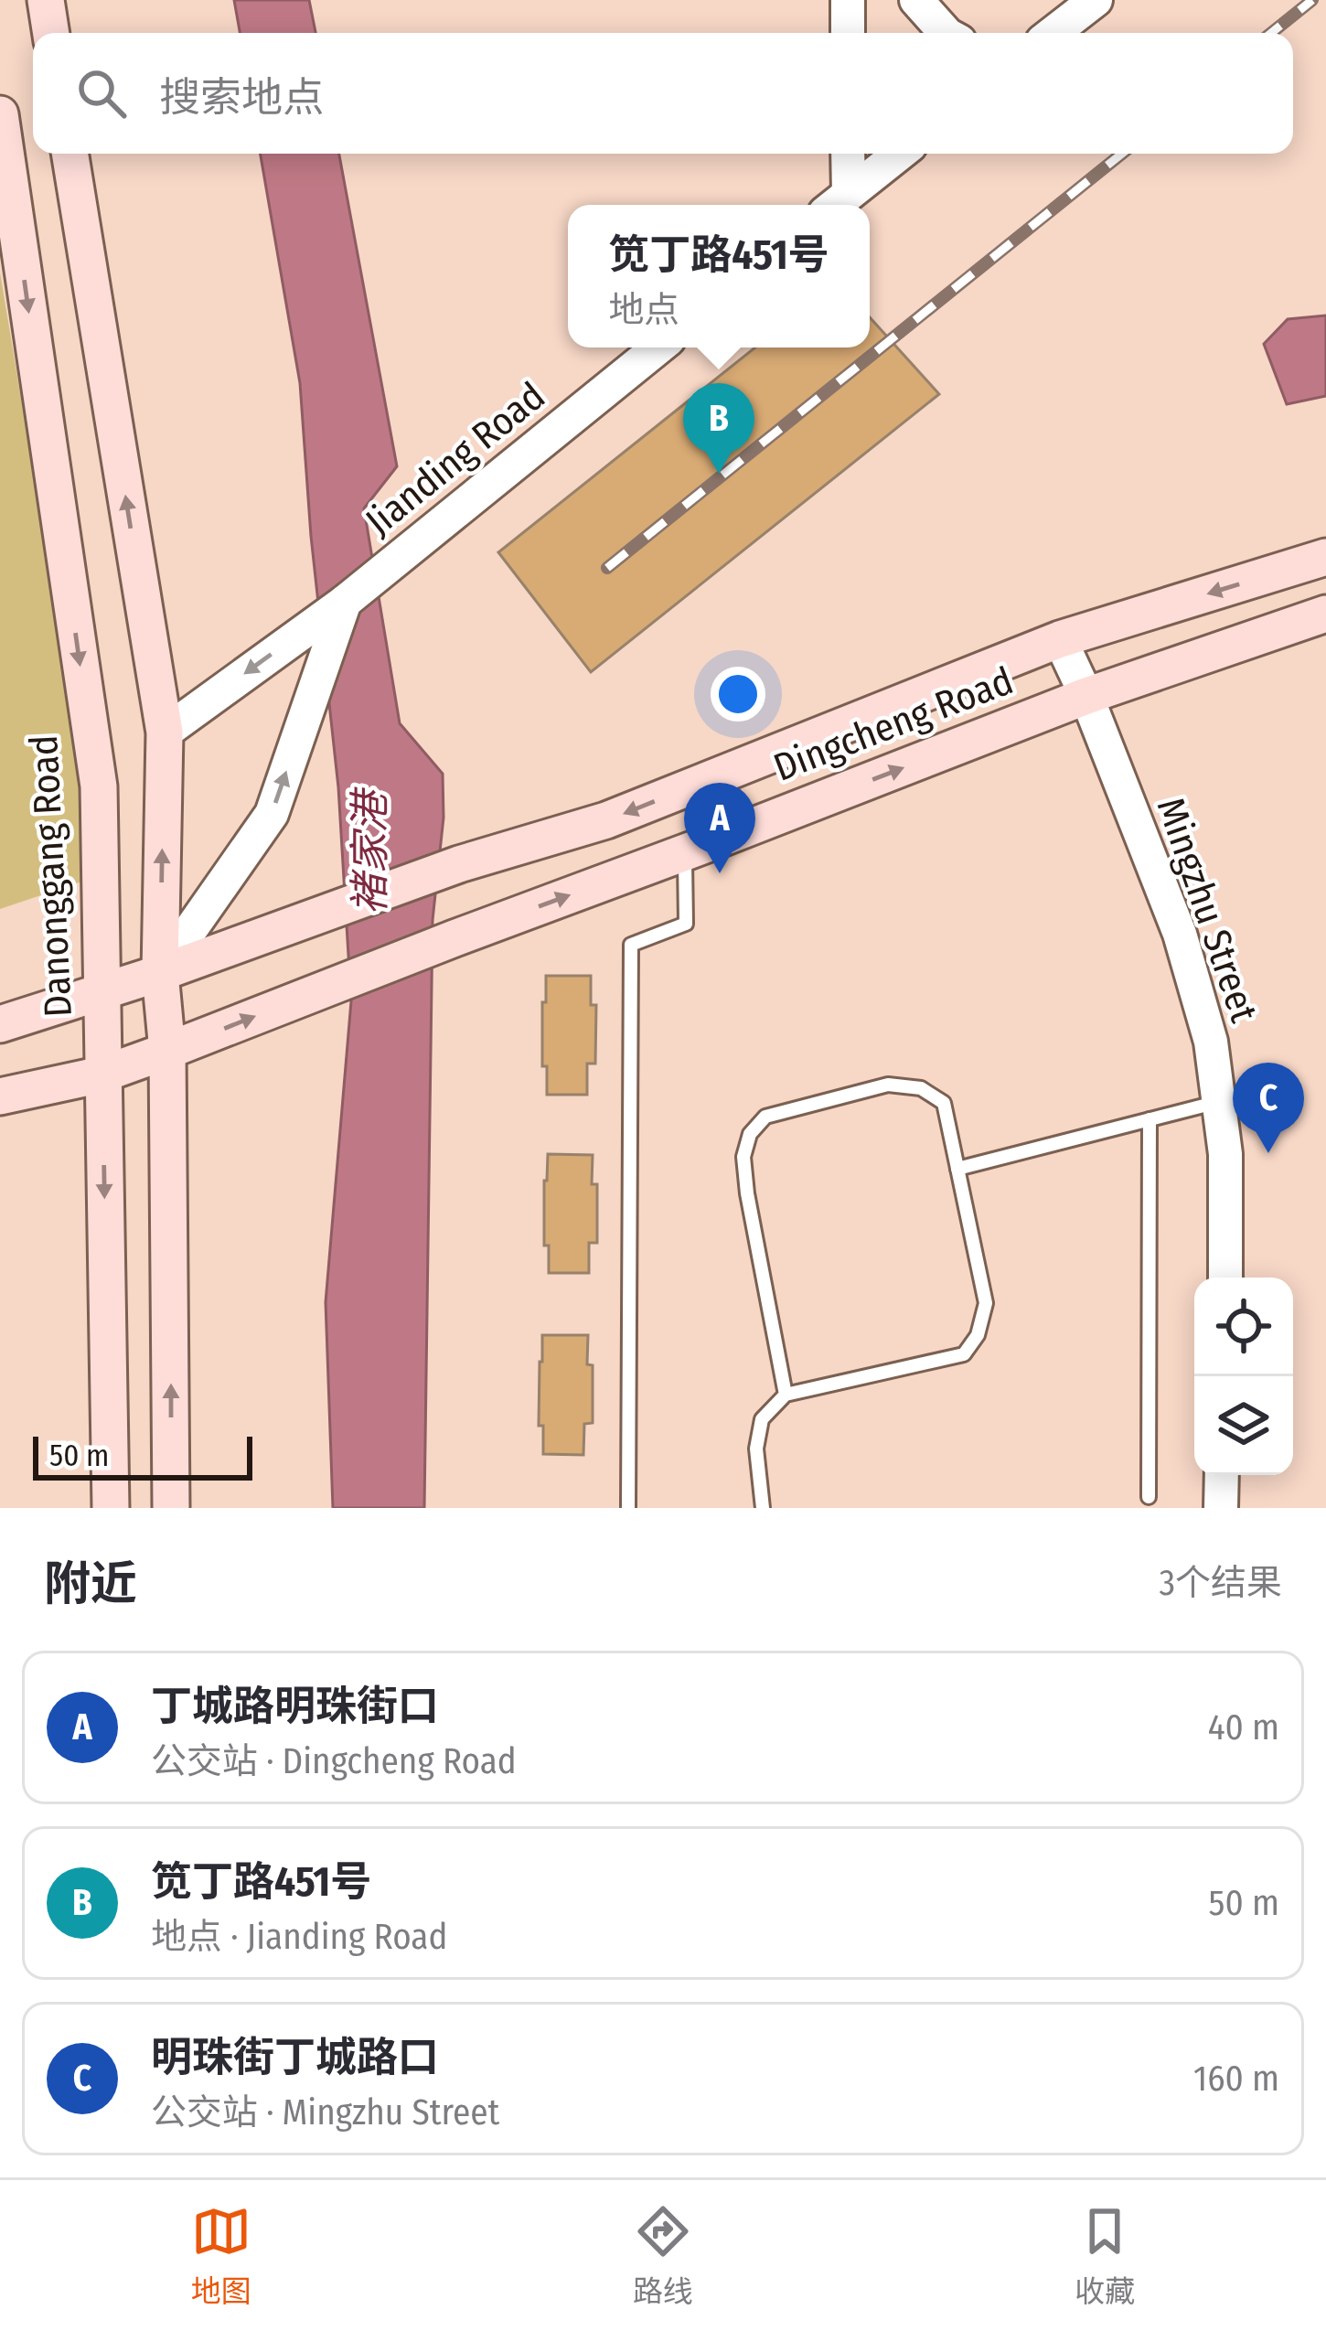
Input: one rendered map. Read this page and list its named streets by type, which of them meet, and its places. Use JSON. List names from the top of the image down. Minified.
{"streets":{"main road":["Dingcheng Road","Danonggang Road"],"street":["Jianding Road","Mingzhu Street"]},"crossings":[["Dingcheng Road","Danonggang Road"],["Dingcheng Road","Mingzhu Street"]],"one_way":["Jianding Road"],"water":["褚家港"],"scale_bar":"50 m","page":{"search":"搜索地点","popup":["笕丁路451号","地点"],"pins":["B","A","C"],"scale":"50 m","heading":["附近","3个结果"],"list":[{"mark":"A","name":"丁城路明珠街口","note":"公交站 · Dingcheng Road","value":"40 m"},{"mark":"B","name":"笕丁路451号","note":"地点 · Jianding Road","value":"50 m"},{"mark":"C","name":"明珠街丁城路口","note":"公交站 · Mingzhu Street","value":"160 m"}],"nav":["地图","路线","收藏"]}}
